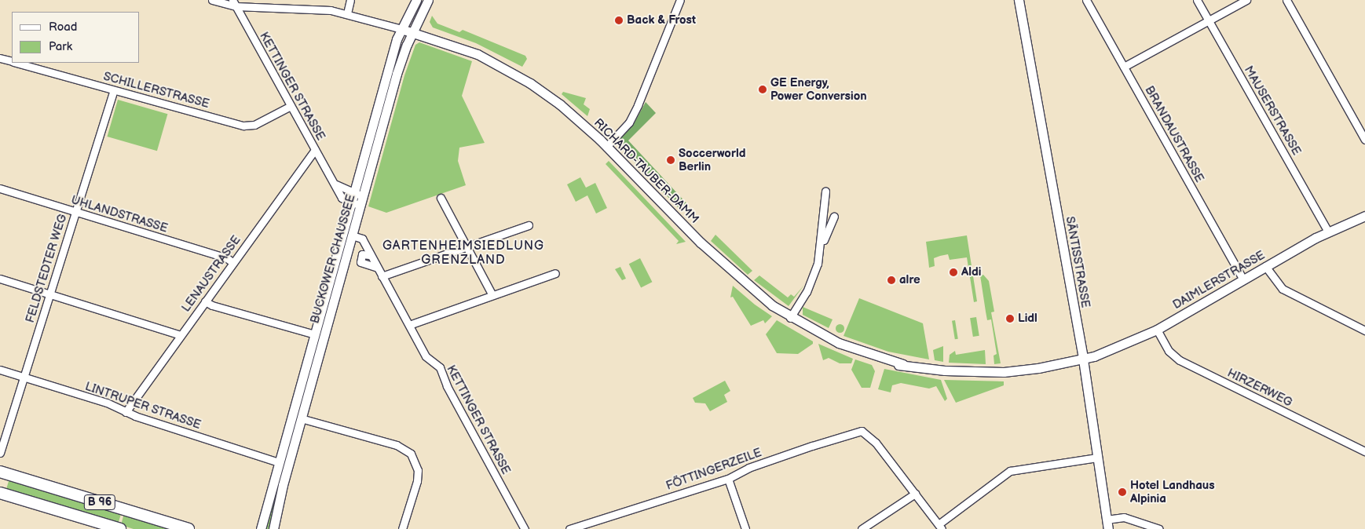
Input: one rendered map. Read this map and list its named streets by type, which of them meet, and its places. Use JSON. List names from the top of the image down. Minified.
{"streets":{"main road":["B 96"],"street":["KETTINGER STRASSE","SCHILLERSTRASSE","MAUSERSTRASSE","BRANDAUSTRASSE","RICHARD-TAUBER-DAMM","UHLANDSTRASSE","BUCKOWER CHAUSSEE","SÄNTISSTRASSE","FELDSTEDTER WEG","LENAUSTRASSE","DAIMLERSTRASSE","HIRZERWEG","LINTRUPER STRASSE","FÖTTINGERZEILE"]},"crossings":[["KETTINGER STRASSE","SCHILLERSTRASSE"],["KETTINGER STRASSE","BUCKOWER CHAUSSEE"],["KETTINGER STRASSE","LENAUSTRASSE"],["SCHILLERSTRASSE","FELDSTEDTER WEG"],["MAUSERSTRASSE","DAIMLERSTRASSE"],["BRANDAUSTRASSE","DAIMLERSTRASSE"],["RICHARD-TAUBER-DAMM","BUCKOWER CHAUSSEE"],["RICHARD-TAUBER-DAMM","SÄNTISSTRASSE"],["RICHARD-TAUBER-DAMM","DAIMLERSTRASSE"],["UHLANDSTRASSE","FELDSTEDTER WEG"],["UHLANDSTRASSE","LENAUSTRASSE"],["BUCKOWER CHAUSSEE","LINTRUPER STRASSE"],["SÄNTISSTRASSE","DAIMLERSTRASSE"],["FELDSTEDTER WEG","LINTRUPER STRASSE"],["LENAUSTRASSE","LINTRUPER STRASSE"],["DAIMLERSTRASSE","HIRZERWEG"]],"districts":["GARTENHEIMSIEDLUNG GRENZLAND"],"places":["Back & Frost","GE Energy, Power Conversion","Soccerworld Berlin","Aldi","alre","Lidl","Hotel Landhaus Alpinia"],"legend":["Road","Park"]}
